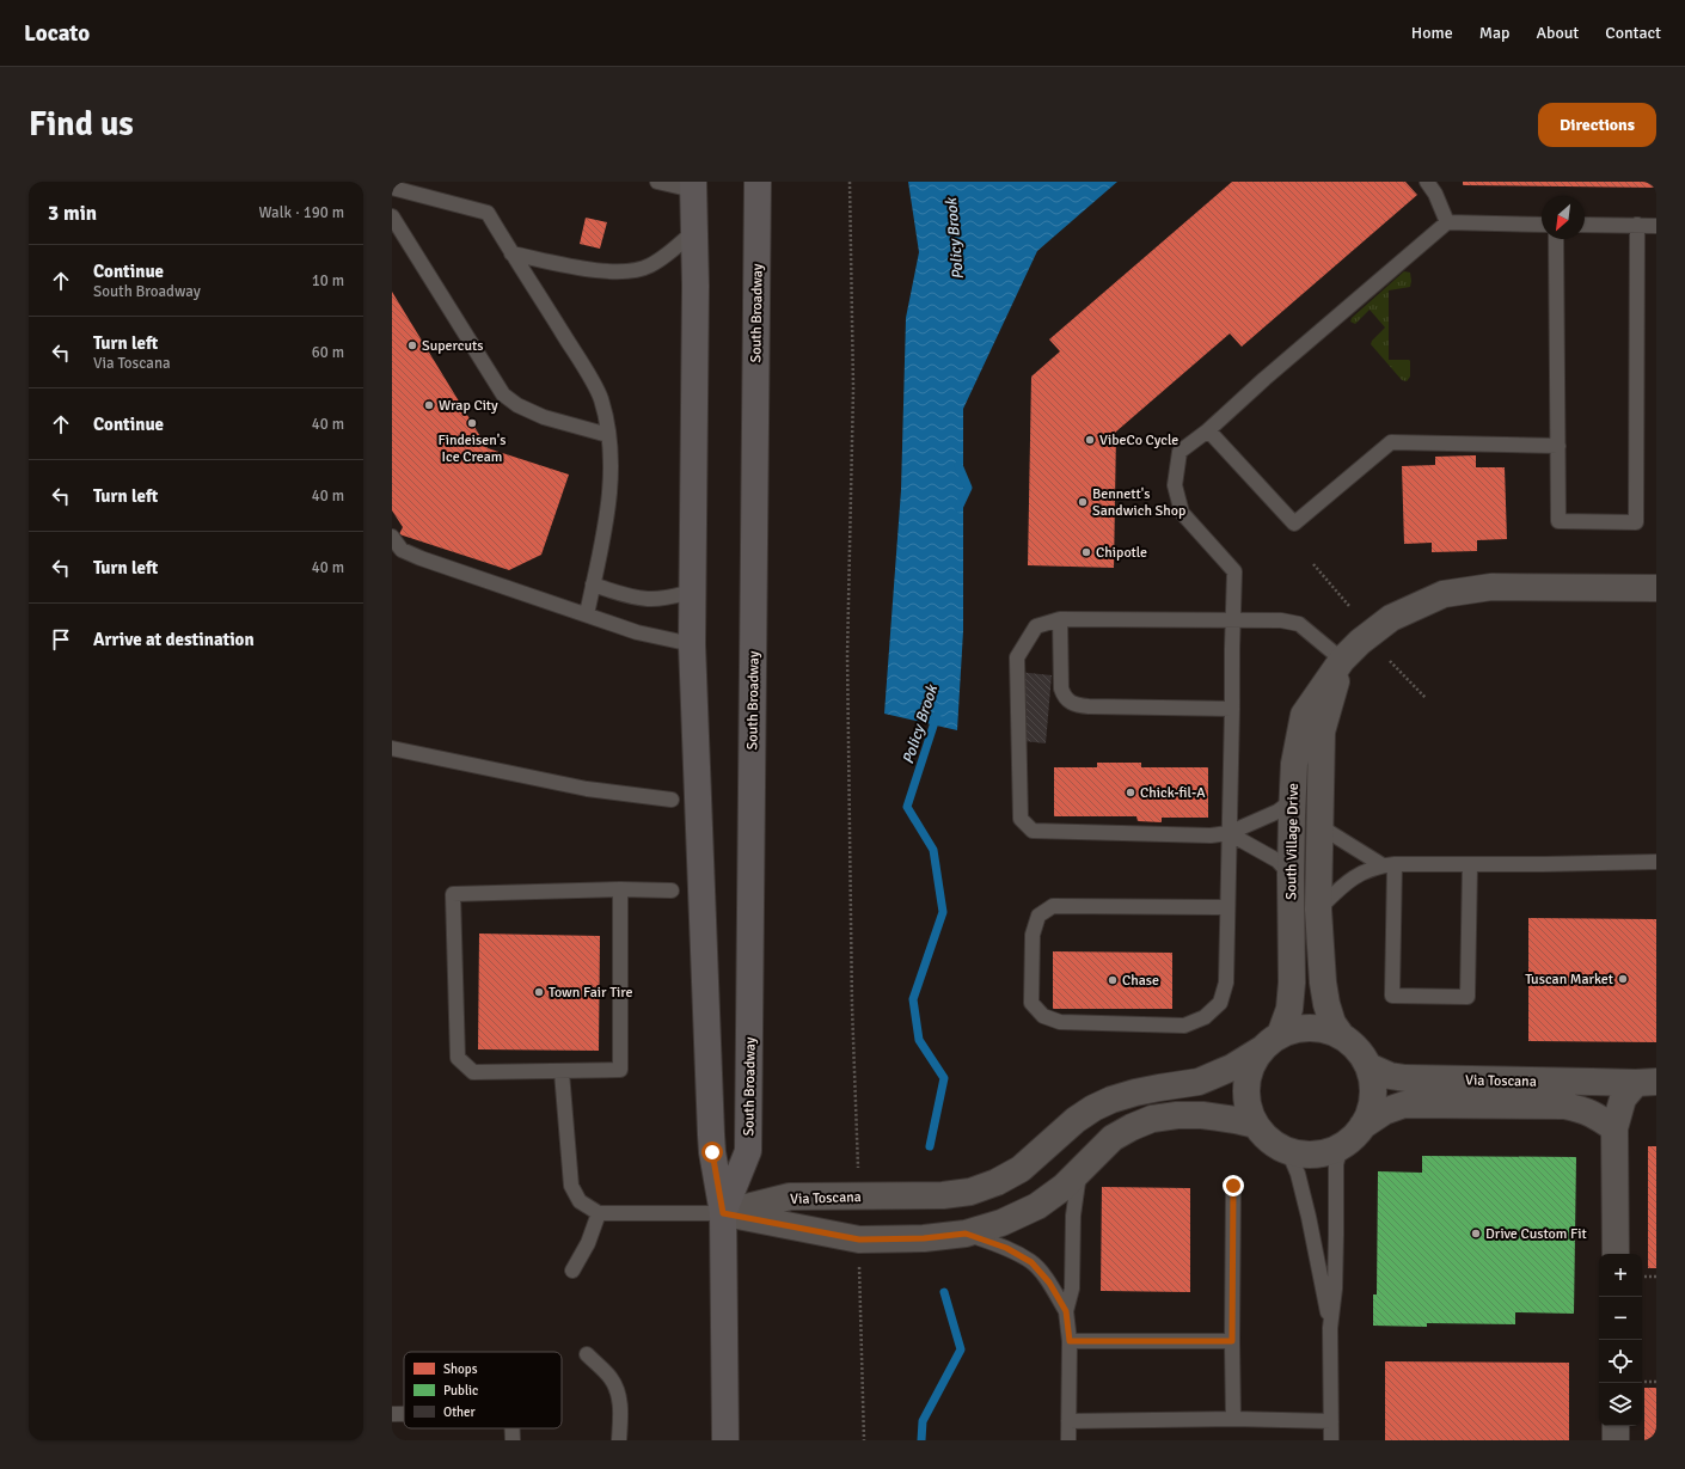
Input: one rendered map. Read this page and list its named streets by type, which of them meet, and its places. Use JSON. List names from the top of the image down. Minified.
{"streets":{"main road":["South Broadway","South Village Drive","Via Toscana"]},"crossings":[["South Broadway","Via Toscana"],["South Village Drive","Via Toscana"]],"water":["Policy Brook"],"places":["Supercuts","Wrap City","Findeisen's Ice Cream","VibeCo Cycle","Bennett's Sandwich Shop","Chipotle","Chick-fil-A","Tuscan Market","Chase","Town Fair Tire","Drive Custom Fit"],"legend":["Shops","Public","Other"],"north":"bottom left","page":{"header":"Locato","nav":["Home","Map","About","Contact"],"buttons":"Directions","title":"Find us","heading":["3 min","Walk · 190 m"],"list":[["Continue","South Broadway","10 m"],["Turn left","Via Toscana","60 m"],["Continue","40 m"],["Turn left","40 m"],["Turn left","40 m"],"Arrive at destination"],"map_buttons":["+","−"]}}
